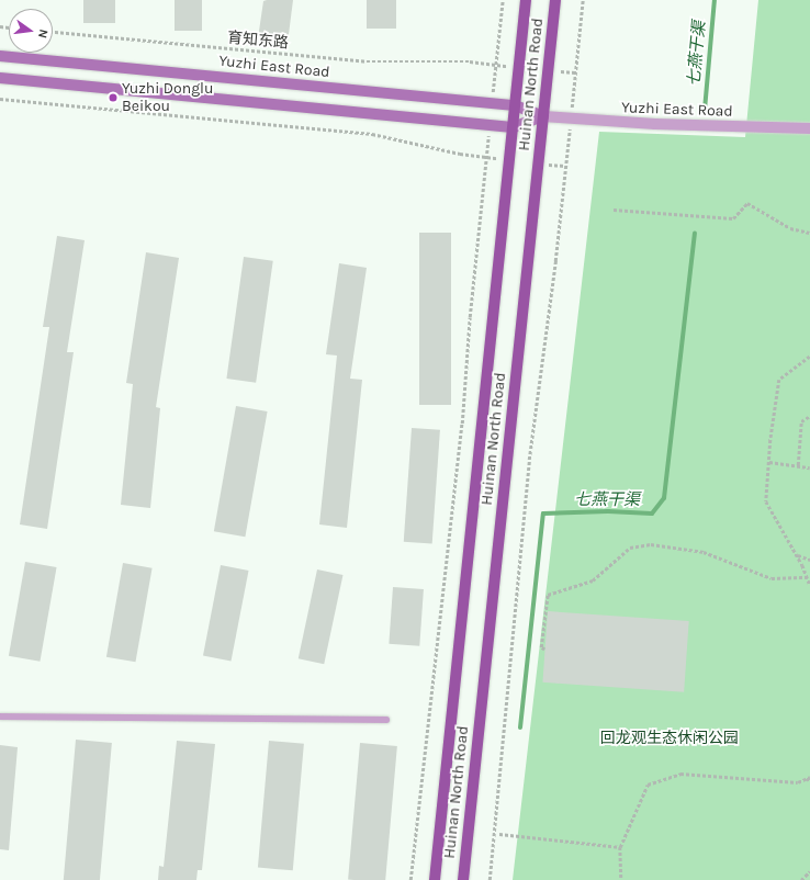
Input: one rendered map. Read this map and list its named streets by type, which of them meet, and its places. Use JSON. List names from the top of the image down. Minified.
{"streets":{"main road":["Yuzhi East Road","Huinan North Road"],"path":["育知东路"]},"crossings":[["Yuzhi East Road","Huinan North Road"]],"water":["七燕干渠"],"parks":["回龙观生态休闲公园"],"places":["Yuzhi Donglu Beikou"],"north":"right"}
